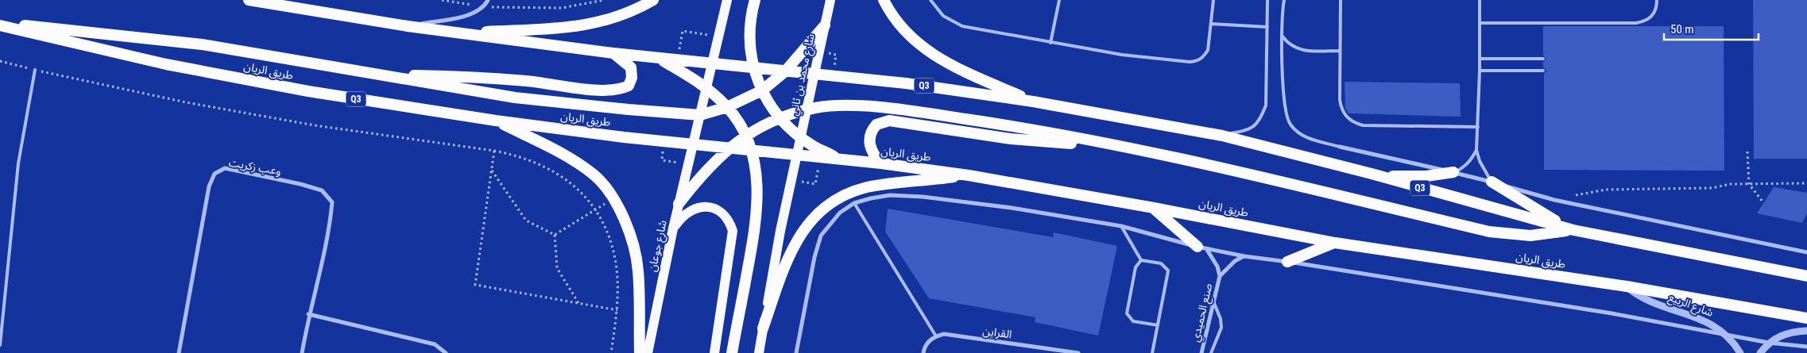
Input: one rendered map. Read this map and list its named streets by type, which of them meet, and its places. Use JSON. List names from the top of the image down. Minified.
{"streets":{"highway":["طريق الريان","Q3"],"main road":["شارع محمد بن ثاني","شارع جوعان"],"street":["وعب زكريت","شارع الربيع","صنع الحميدي","القراين"]},"crossings":[["طريق الريان","شارع محمد بن ثاني"],["طريق الريان","شارع جوعان"],["طريق الريان","شارع الربيع"],["شارع محمد بن ثاني","Q3"]],"scale_bar":"50 m"}
